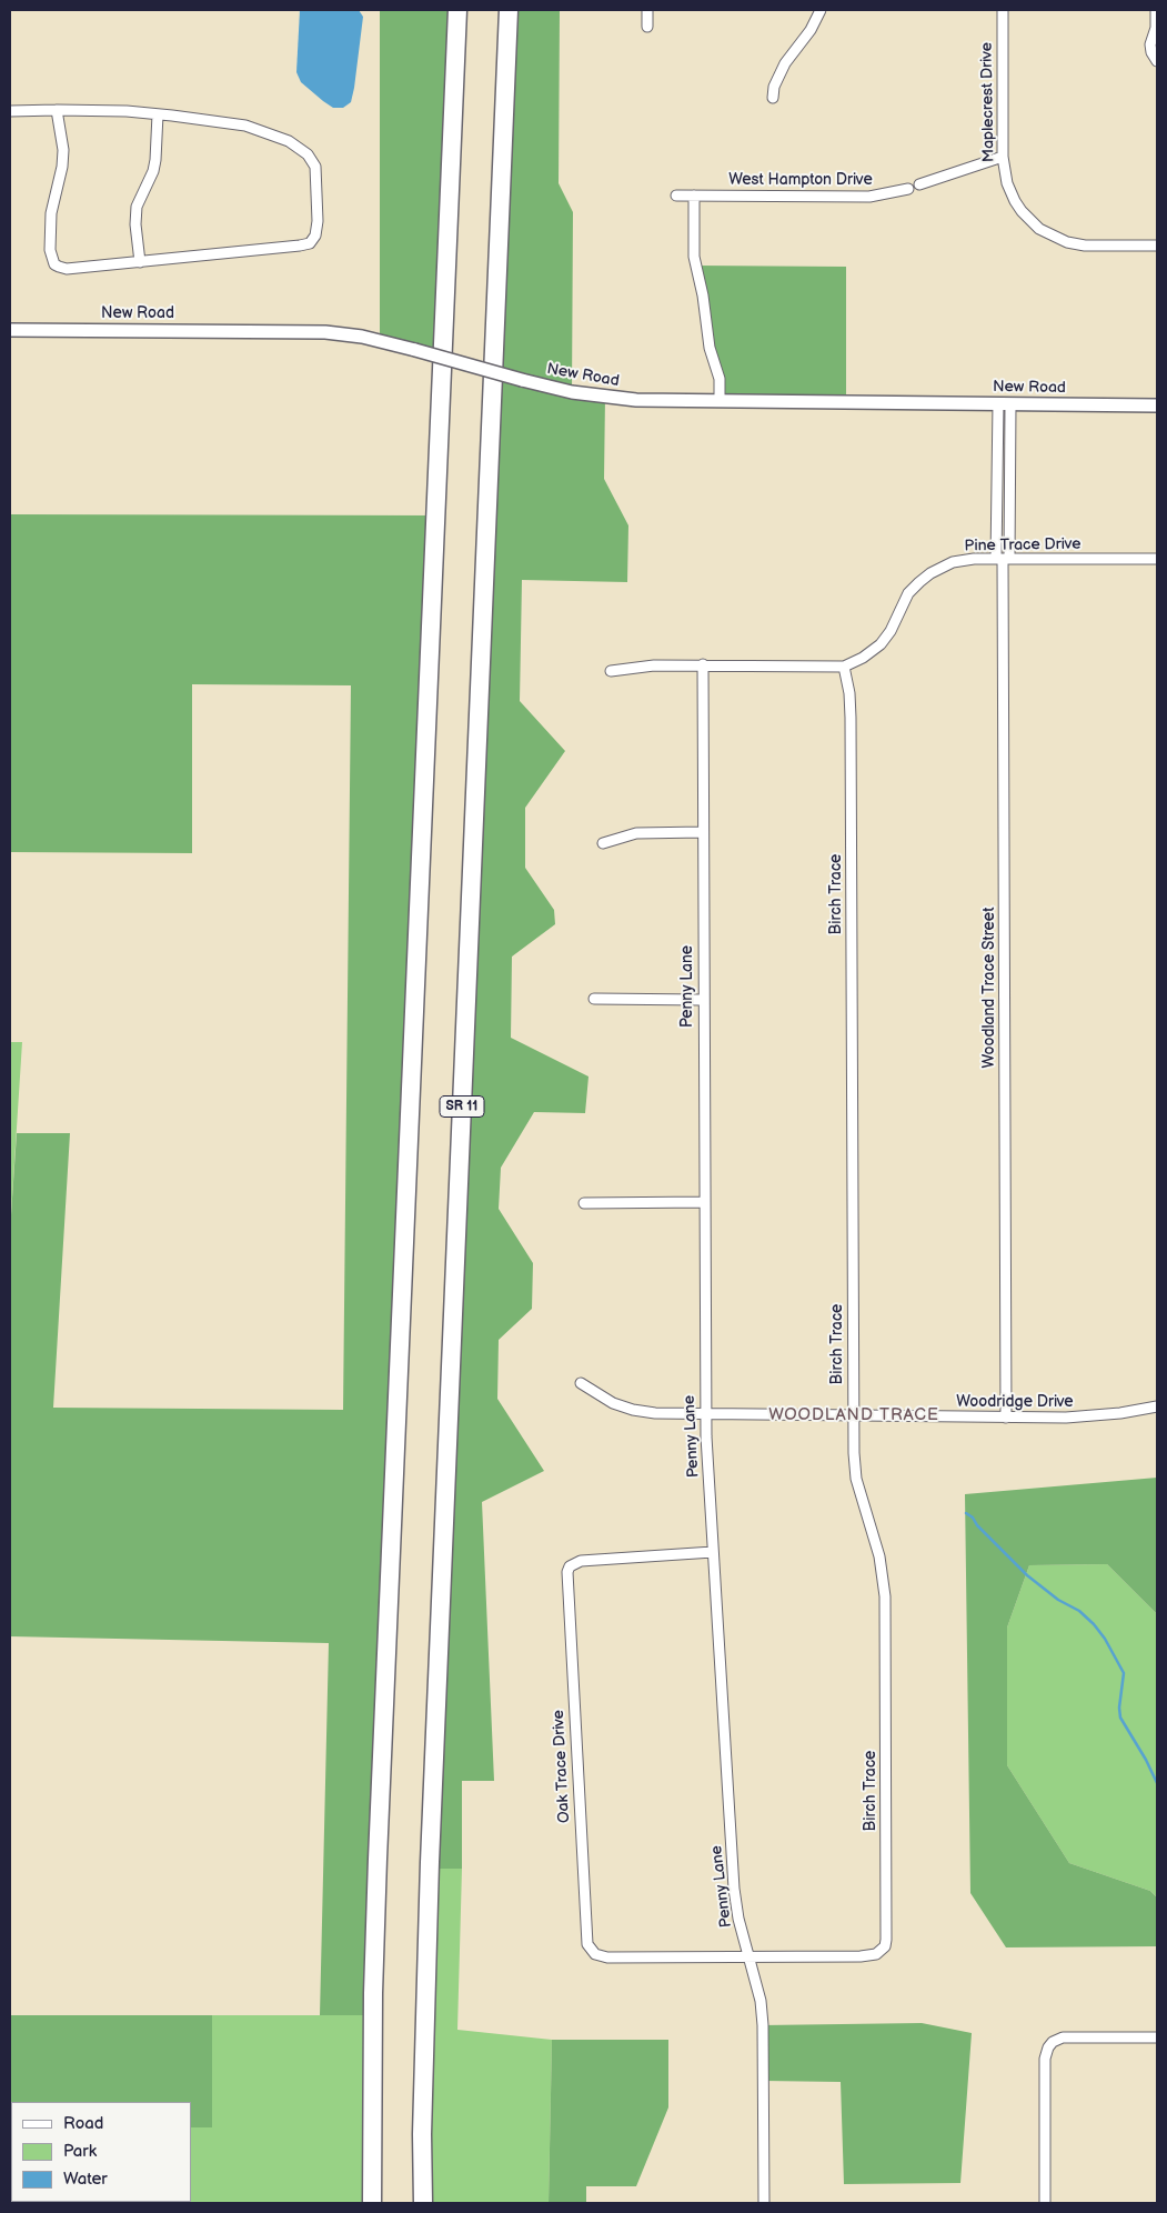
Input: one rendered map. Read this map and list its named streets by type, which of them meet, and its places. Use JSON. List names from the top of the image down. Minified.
{"streets":{"highway":["SR 11"],"street":["Maplecrest Drive","West Hampton Drive","New Road","Pine Trace Drive","Birch Trace","Penny Lane","Woodland Trace Street","Woodridge Drive","Oak Trace Drive"]},"crossings":[["New Road","Woodland Trace Street"],["Pine Trace Drive","Birch Trace"],["Pine Trace Drive","Penny Lane"],["Pine Trace Drive","Woodland Trace Street"],["Birch Trace","Penny Lane"],["Birch Trace","Woodridge Drive"],["Birch Trace","Oak Trace Drive"],["Penny Lane","Woodridge Drive"],["Penny Lane","Oak Trace Drive"],["Woodland Trace Street","Woodridge Drive"]],"districts":["WOODLAND TRACE"],"legend":["Road","Park","Water"]}
